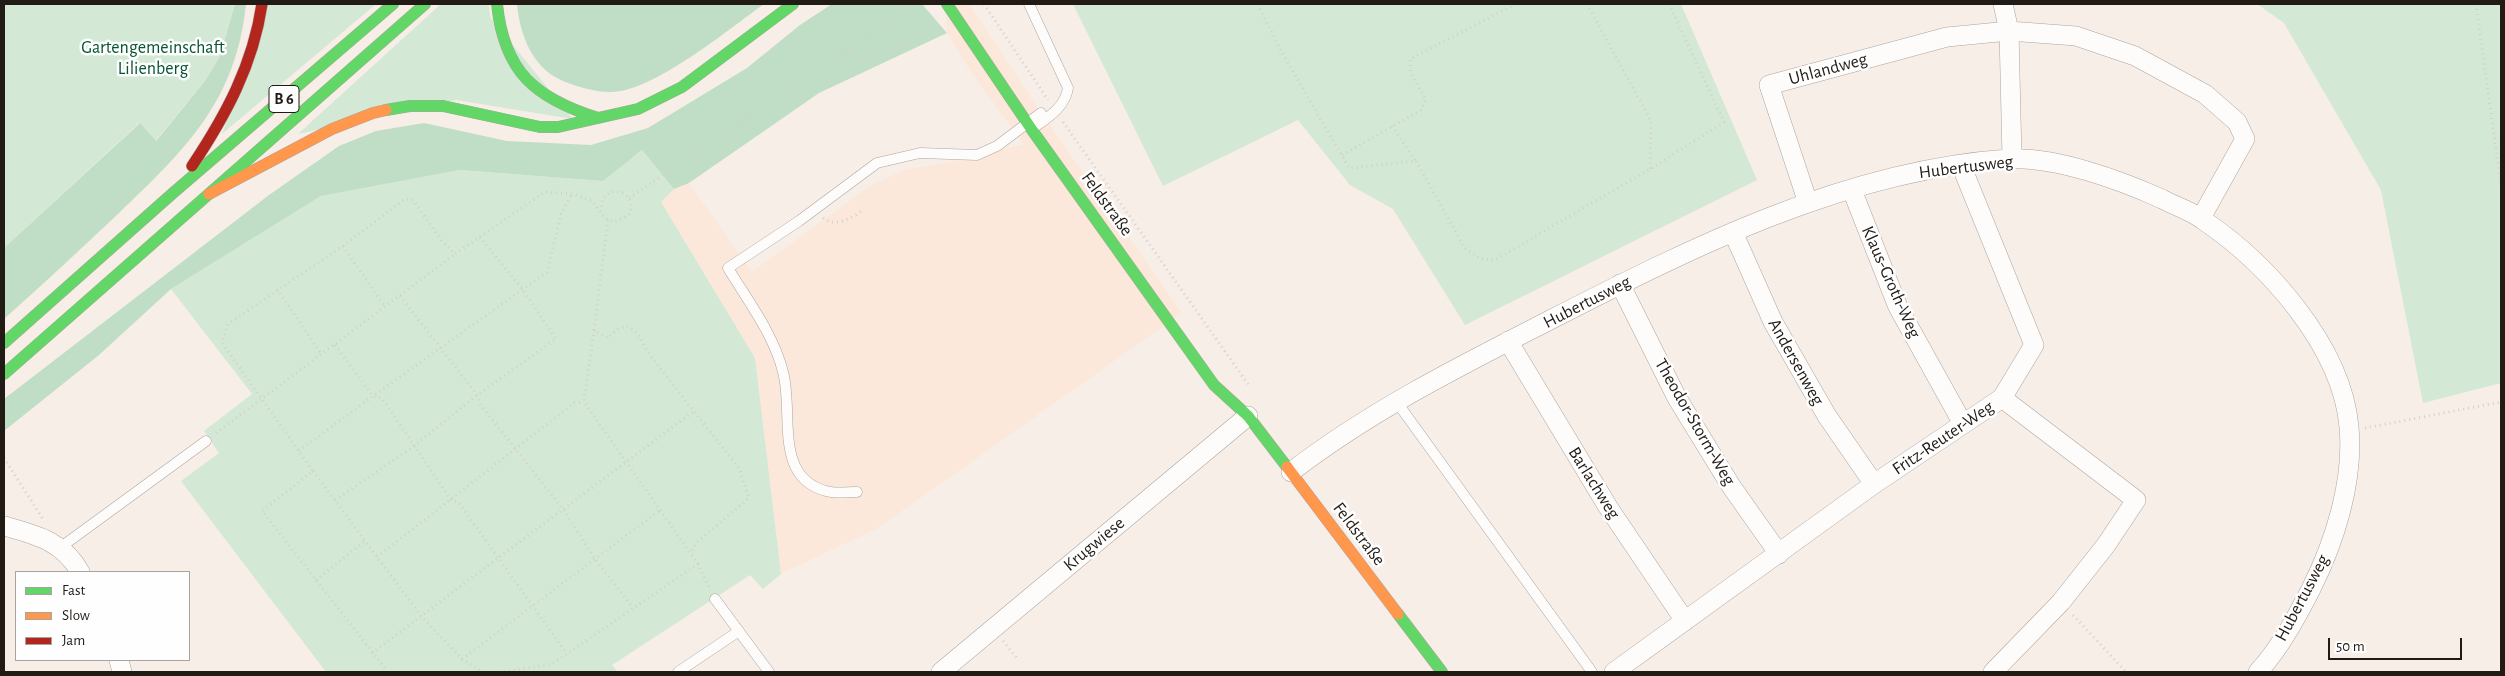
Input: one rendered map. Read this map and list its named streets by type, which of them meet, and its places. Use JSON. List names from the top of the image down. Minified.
{"streets":{"main road":["B 6","Feldstraße"],"street":["Uhlandweg","Hubertusweg","Klaus-Groth-Weg","Andersenweg","Theodor-Storm-Weg","Fritz-Reuter-Weg","Barlachweg","Krugwiese"]},"crossings":[["Uhlandweg","Hubertusweg"],["Hubertusweg","Feldstraße"],["Hubertusweg","Klaus-Groth-Weg"],["Hubertusweg","Andersenweg"],["Hubertusweg","Theodor-Storm-Weg"],["Hubertusweg","Barlachweg"],["Feldstraße","Krugwiese"],["Klaus-Groth-Weg","Fritz-Reuter-Weg"],["Andersenweg","Fritz-Reuter-Weg"],["Theodor-Storm-Weg","Fritz-Reuter-Weg"],["Fritz-Reuter-Weg","Barlachweg"]],"parks":["Gartengemeinschaft Lilienberg"],"legend":["Fast","Slow","Jam"],"scale_bar":"50 m"}
